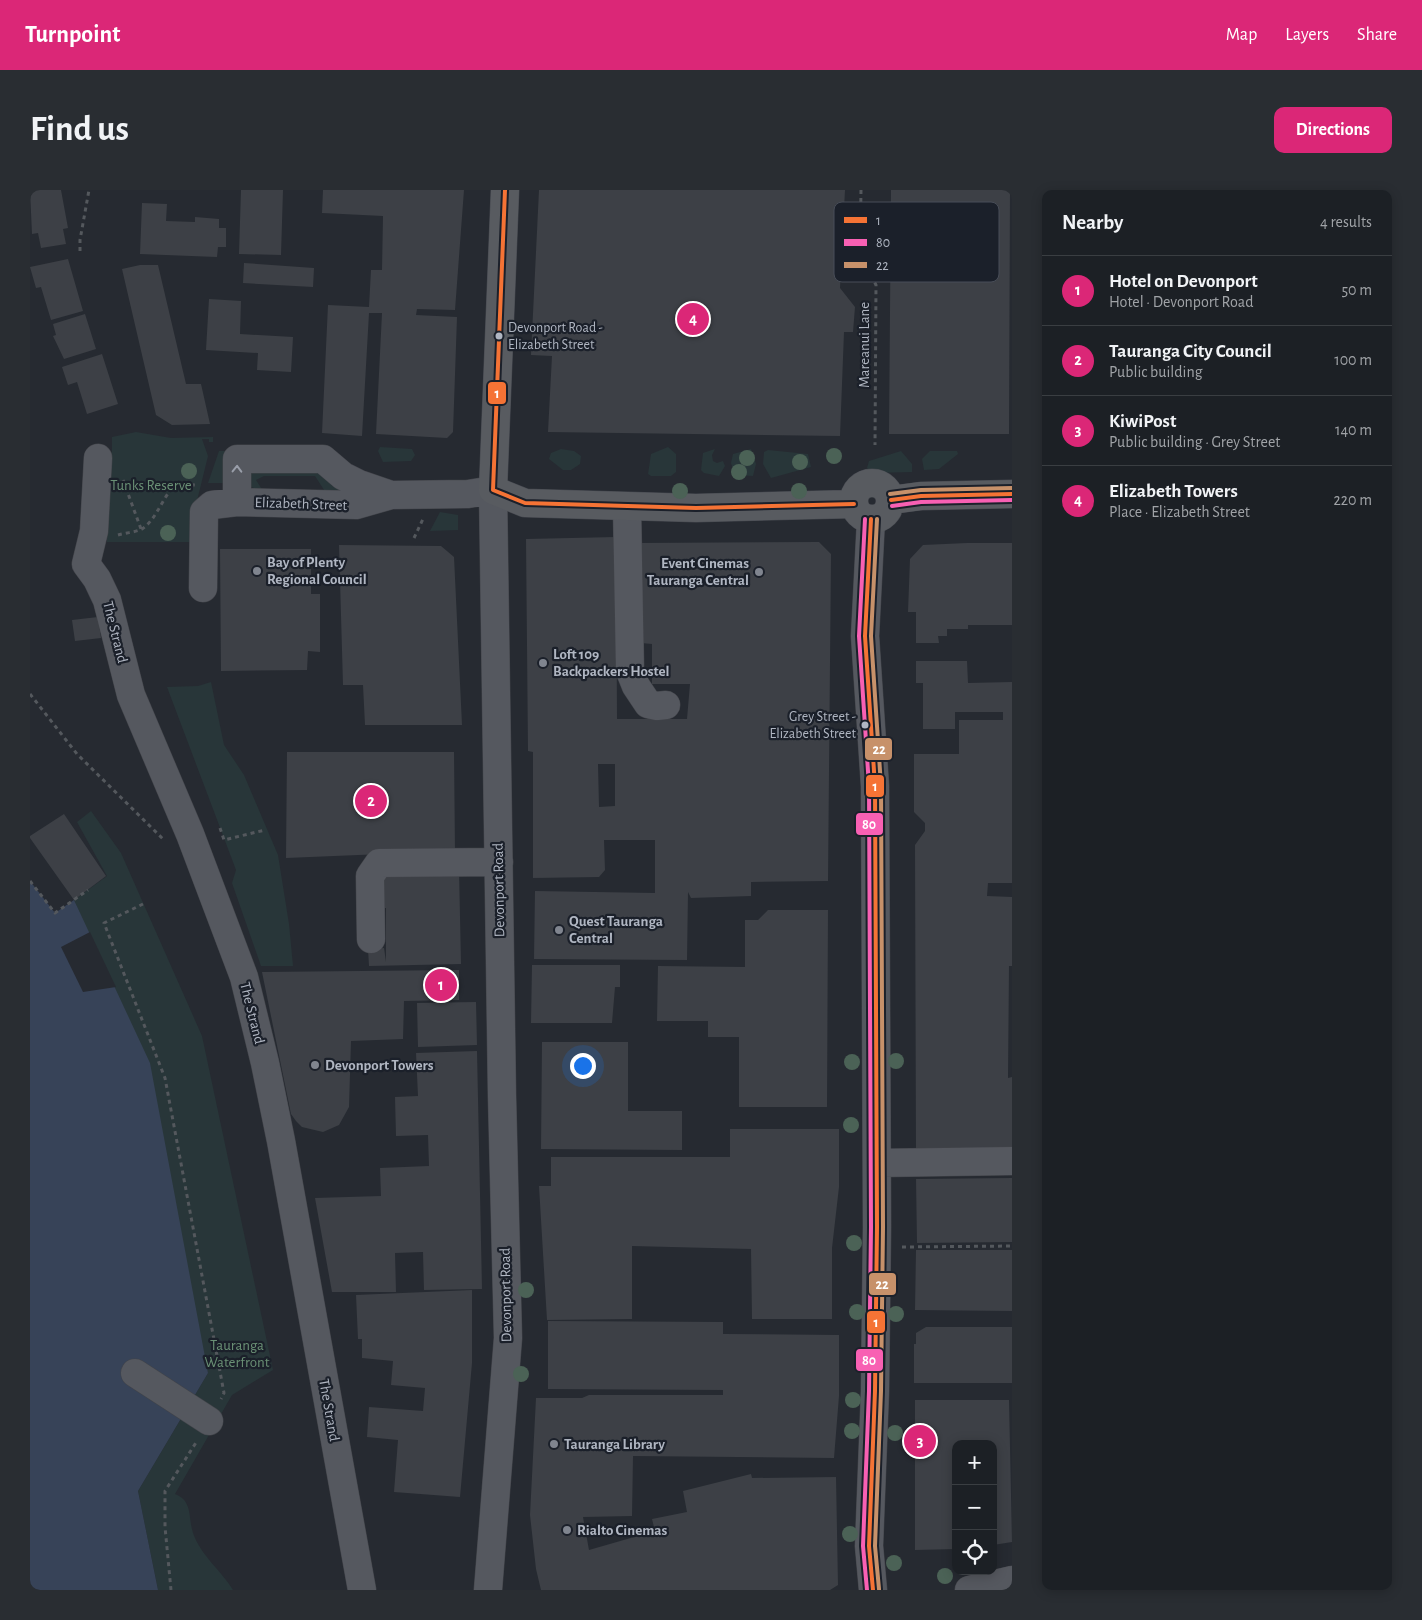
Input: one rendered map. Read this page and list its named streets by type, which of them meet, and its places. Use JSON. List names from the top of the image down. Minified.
{"streets":{"main road":["Devonport Road"],"street":["Elizabeth Street","The Strand"],"path":["Mareanui Lane"]},"crossings":[["Elizabeth Street","Devonport Road"]],"parks":["Tunks Reserve","Tauranga Waterfront"],"places":["Devonport Road - Elizabeth Street","Bay of Plenty Regional Council","Event Cinemas Tauranga Central","Loft 109 Backpackers Hostel","Grey Street - Elizabeth Street","Quest Tauranga Central","Devonport Towers","Tauranga Library","Rialto Cinemas"],"lines":["transit line 1","transit line 22","transit line 80"],"legend":["1","80","22"],"page":{"header":"Turnpoint","nav":["Map","Layers","Share"],"buttons":"Directions","title":"Find us","heading":["Nearby","4 results"],"list":[{"mark":"1","name":"Hotel on Devonport","note":"Hotel · Devonport Road","value":"50 m"},{"mark":"2","name":"Tauranga City Council","note":"Public building","value":"100 m"},{"mark":"3","name":"KiwiPost","note":"Public building · Grey Street","value":"140 m"},{"mark":"4","name":"Elizabeth Towers","note":"Place · Elizabeth Street","value":"220 m"}],"pins":["4","2","1","3"],"map_buttons":["+","−"]}}
